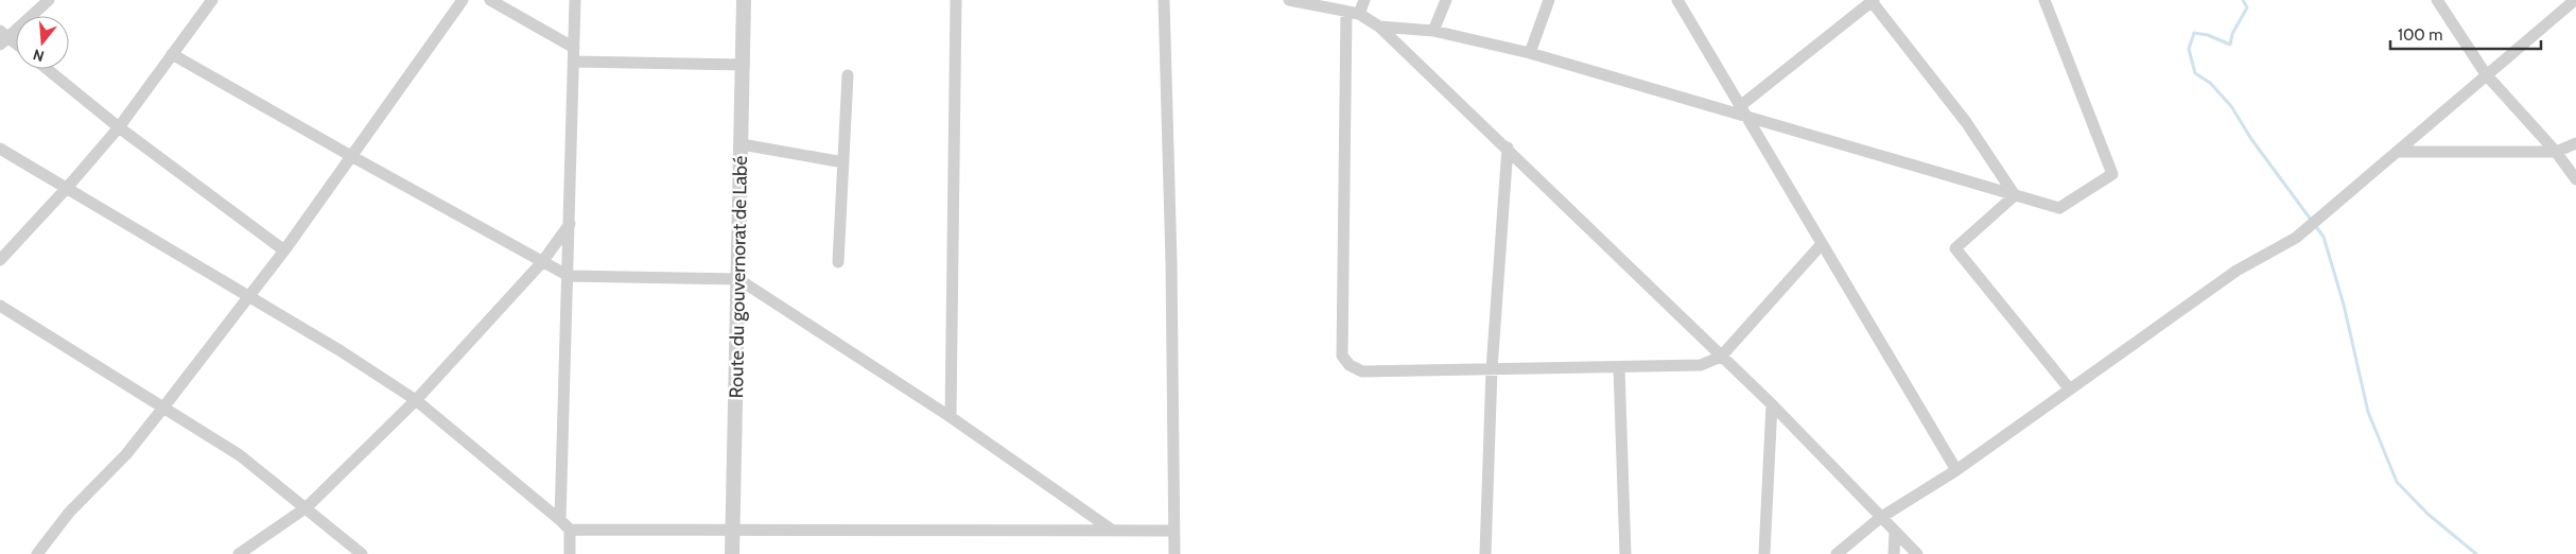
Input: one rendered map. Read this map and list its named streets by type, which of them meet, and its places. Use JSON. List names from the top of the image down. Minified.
{"streets":{"street":["Route du gouvernorat de Labé"]},"scale_bar":"100 m","north":"bottom"}
